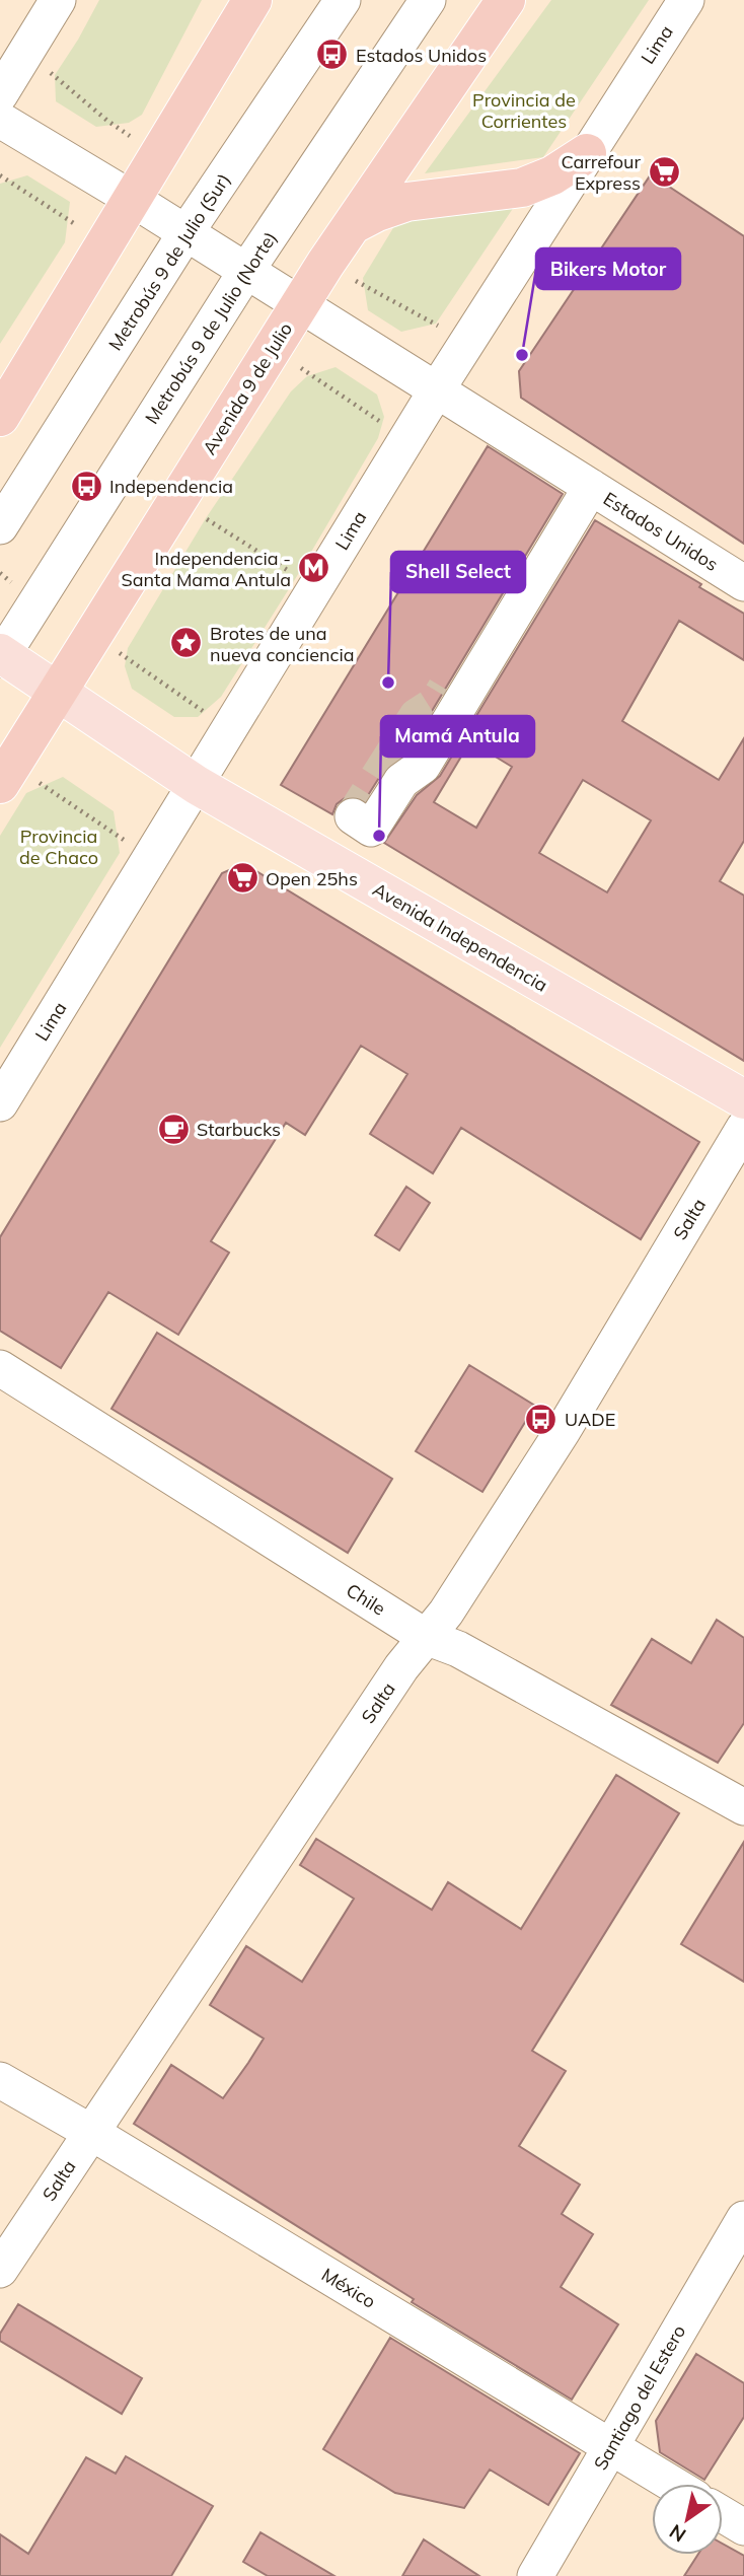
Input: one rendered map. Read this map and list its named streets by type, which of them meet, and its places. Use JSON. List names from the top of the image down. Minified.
{"streets":{"highway":["Avenida 9 de Julio"],"main road":["Avenida Independencia"],"street":["Lima","Metrobús 9 de Julio (Sur)","Metrobús 9 de Julio (Norte)","Estados Unidos","Salta","Chile","México","Santiago del Estero"]},"crossings":[["Lima","Estados Unidos"],["Lima","Avenida Independencia"],["Metrobús 9 de Julio (Sur)","Estados Unidos"],["Metrobús 9 de Julio (Norte)","Estados Unidos"],["Metrobús 9 de Julio (Norte)","Avenida Independencia"],["Avenida 9 de Julio","Estados Unidos"],["Avenida 9 de Julio","Avenida Independencia"],["Salta","Chile"],["Salta","México"],["México","Santiago del Estero"]],"parks":["Provincia de Corrientes","Provincia de Chaco"],"places":{"bus stop":["Estados Unidos","Independencia","UADE"],"supermarket":["Carrefour Express","Open 25hs"],"other":["Bikers Motor","Shell Select","Mamá Antula"],"metro station":["Independencia - Santa Mama Antula"],"place":["Brotes de una nueva conciencia"],"cafe":["Starbucks"]},"north":"bottom left"}
